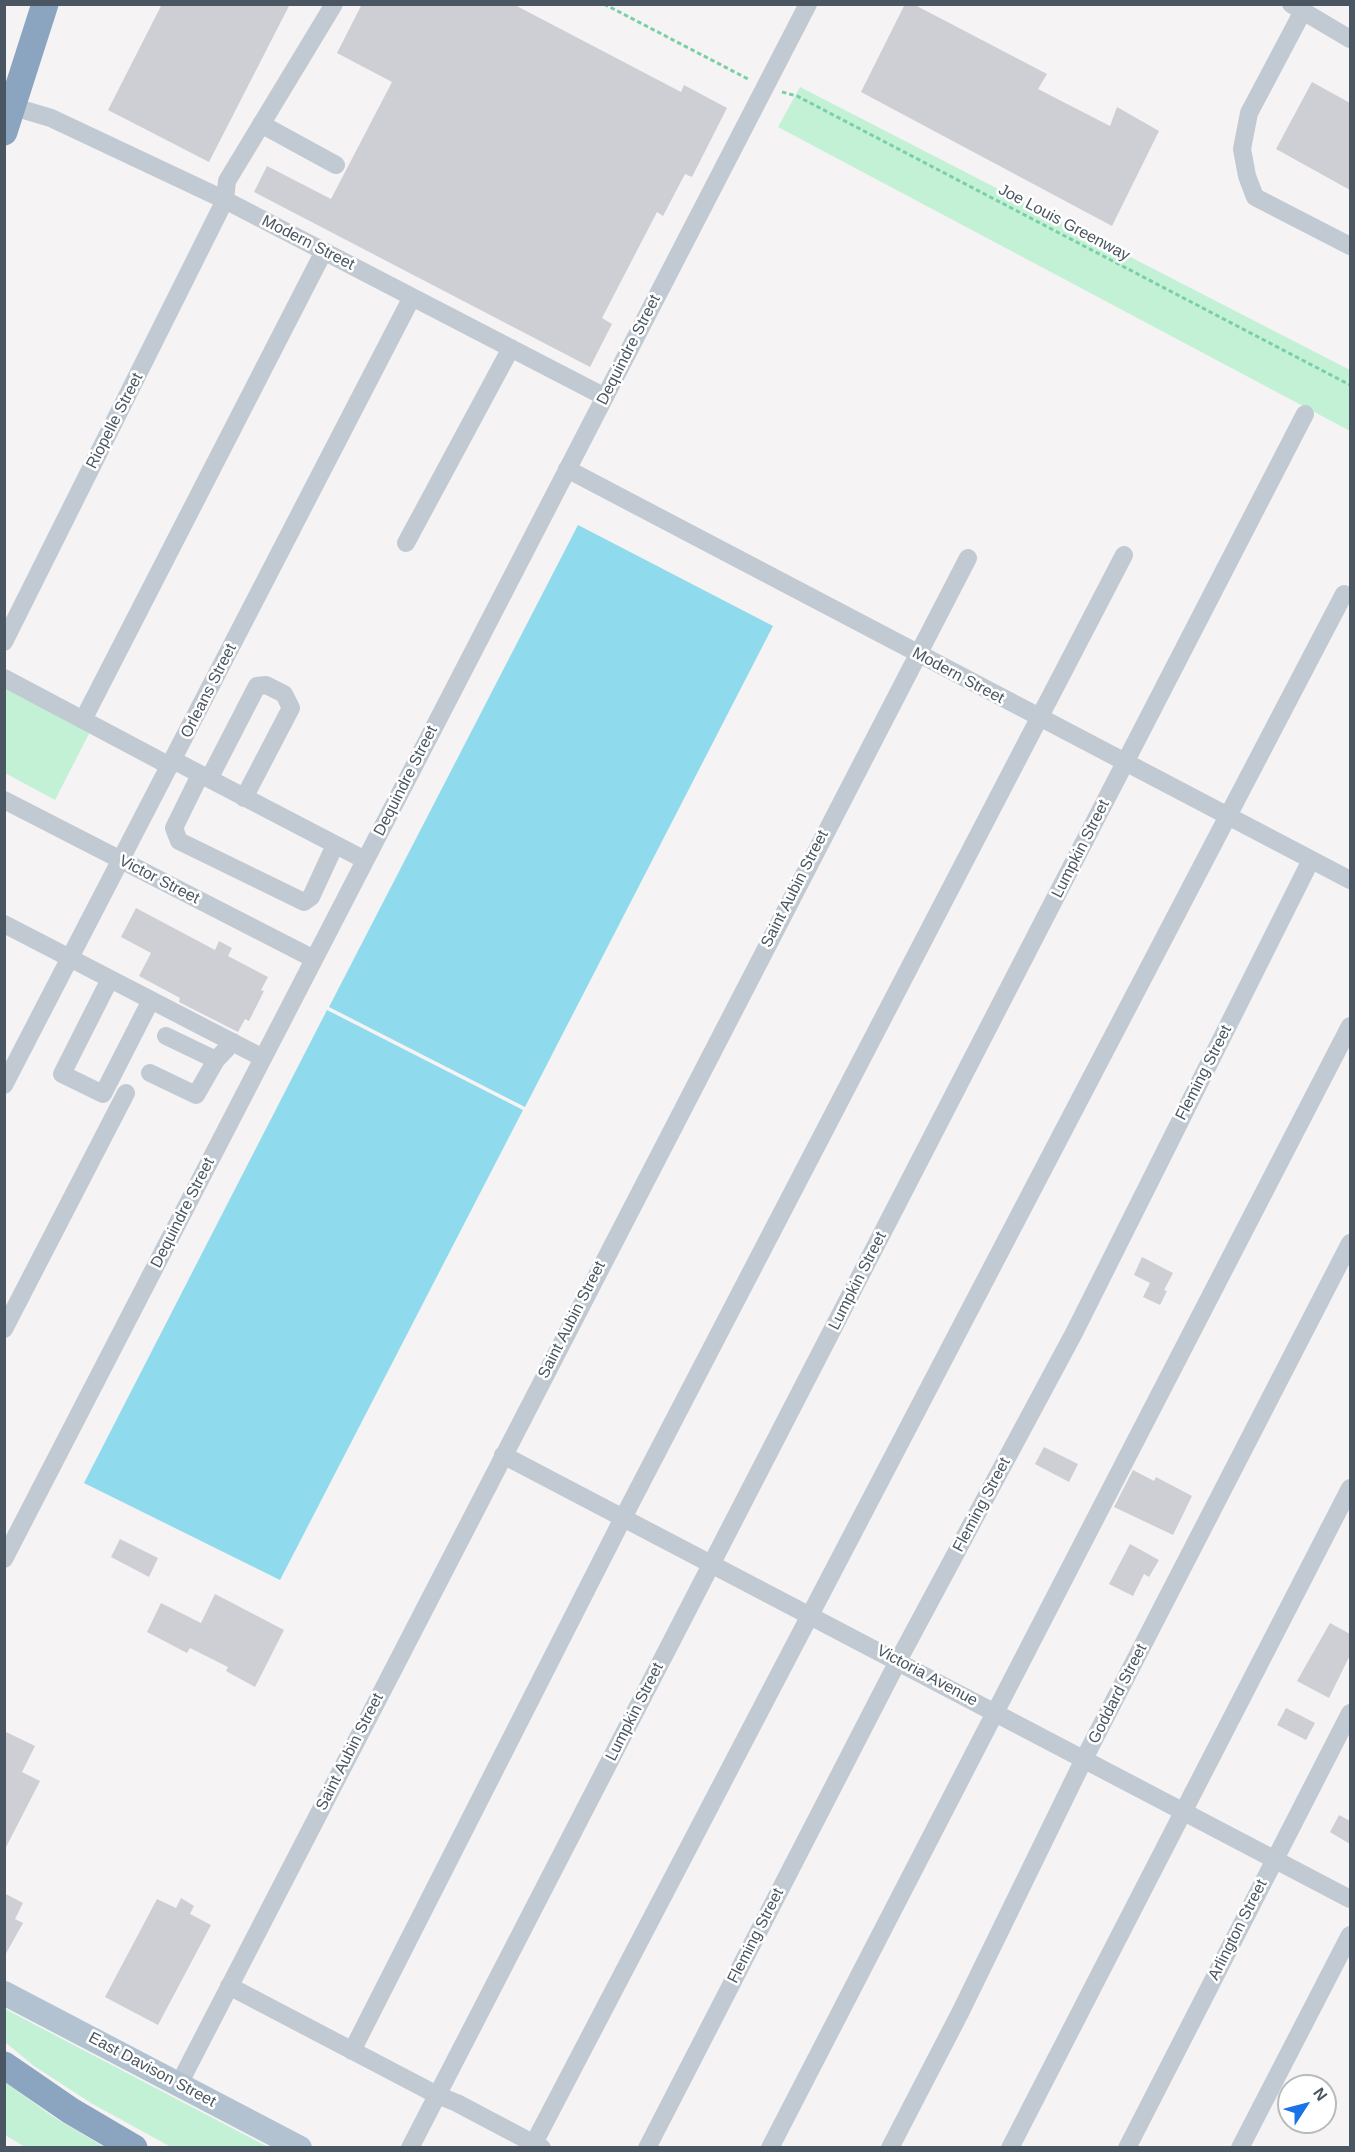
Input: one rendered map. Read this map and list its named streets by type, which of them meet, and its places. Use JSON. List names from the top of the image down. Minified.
{"streets":{"main road":["East Davison Street"],"street":["Modern Street","Dequindre Street","Riopelle Street","Orleans Street","Lumpkin Street","Victor Street","Saint Aubin Street","Fleming Street","Victoria Avenue","Goddard Street","Arlington Street"],"path":["Joe Louis Greenway"]},"crossings":[["Joe Louis Greenway","Dequindre Street"],["Modern Street","Dequindre Street"],["Modern Street","Riopelle Street"],["Modern Street","Orleans Street"],["Modern Street","Lumpkin Street"],["Modern Street","Saint Aubin Street"],["Modern Street","Fleming Street"],["Dequindre Street","Victor Street"],["Orleans Street","Victor Street"],["Lumpkin Street","Victoria Avenue"],["Saint Aubin Street","Victoria Avenue"],["Saint Aubin Street","East Davison Street"],["Fleming Street","Victoria Avenue"],["Victoria Avenue","Goddard Street"],["Victoria Avenue","Arlington Street"]],"north":"top right"}
